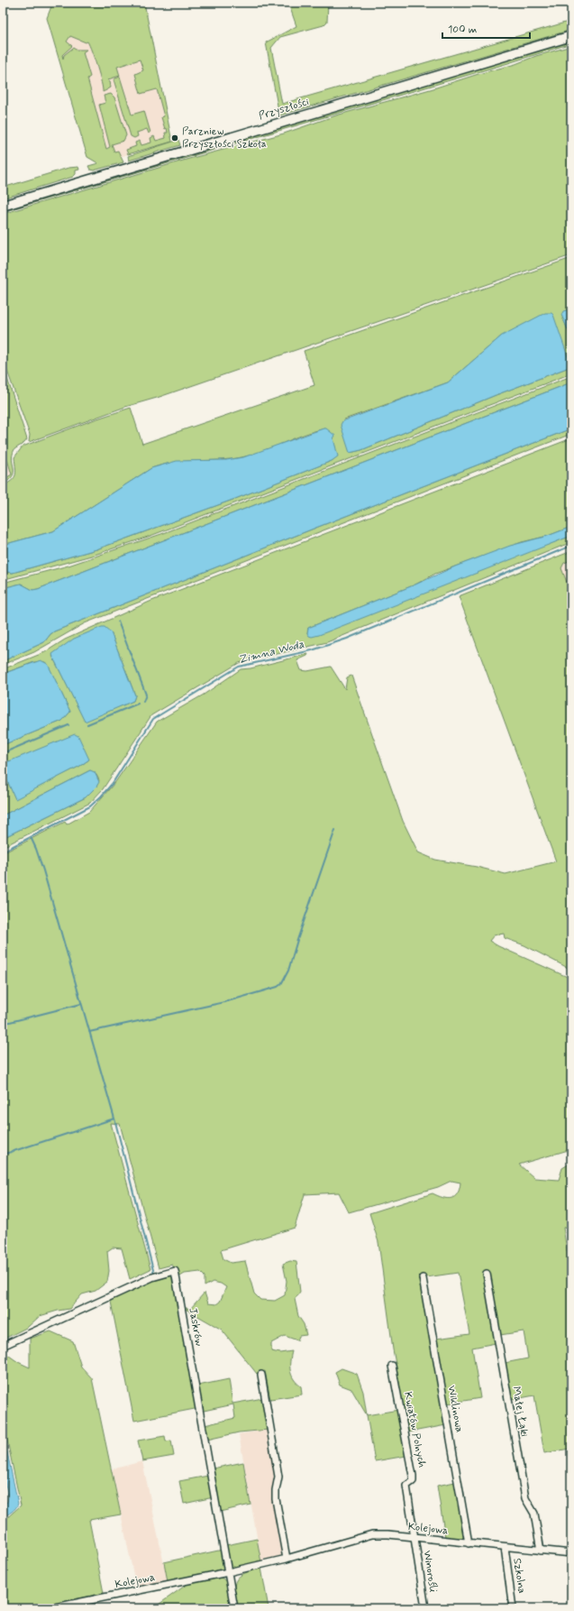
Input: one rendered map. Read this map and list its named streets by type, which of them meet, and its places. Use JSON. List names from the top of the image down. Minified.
{"streets":{"street":["Przyszłości","Jaskrów","Wiklinowa","Małej Łąki","Kwiatów Polnych","Kolejowa","Winorośli","Szkolna"]},"crossings":[["Jaskrów","Kolejowa"],["Wiklinowa","Kolejowa"],["Małej Łąki","Kolejowa"],["Kwiatów Polnych","Kolejowa"],["Kwiatów Polnych","Winorośli"],["Kolejowa","Winorośli"],["Kolejowa","Szkolna"]],"water":["Zimna Woda"],"places":["Parzniew Przyszłości Szkoła"],"scale_bar":"100 m"}
